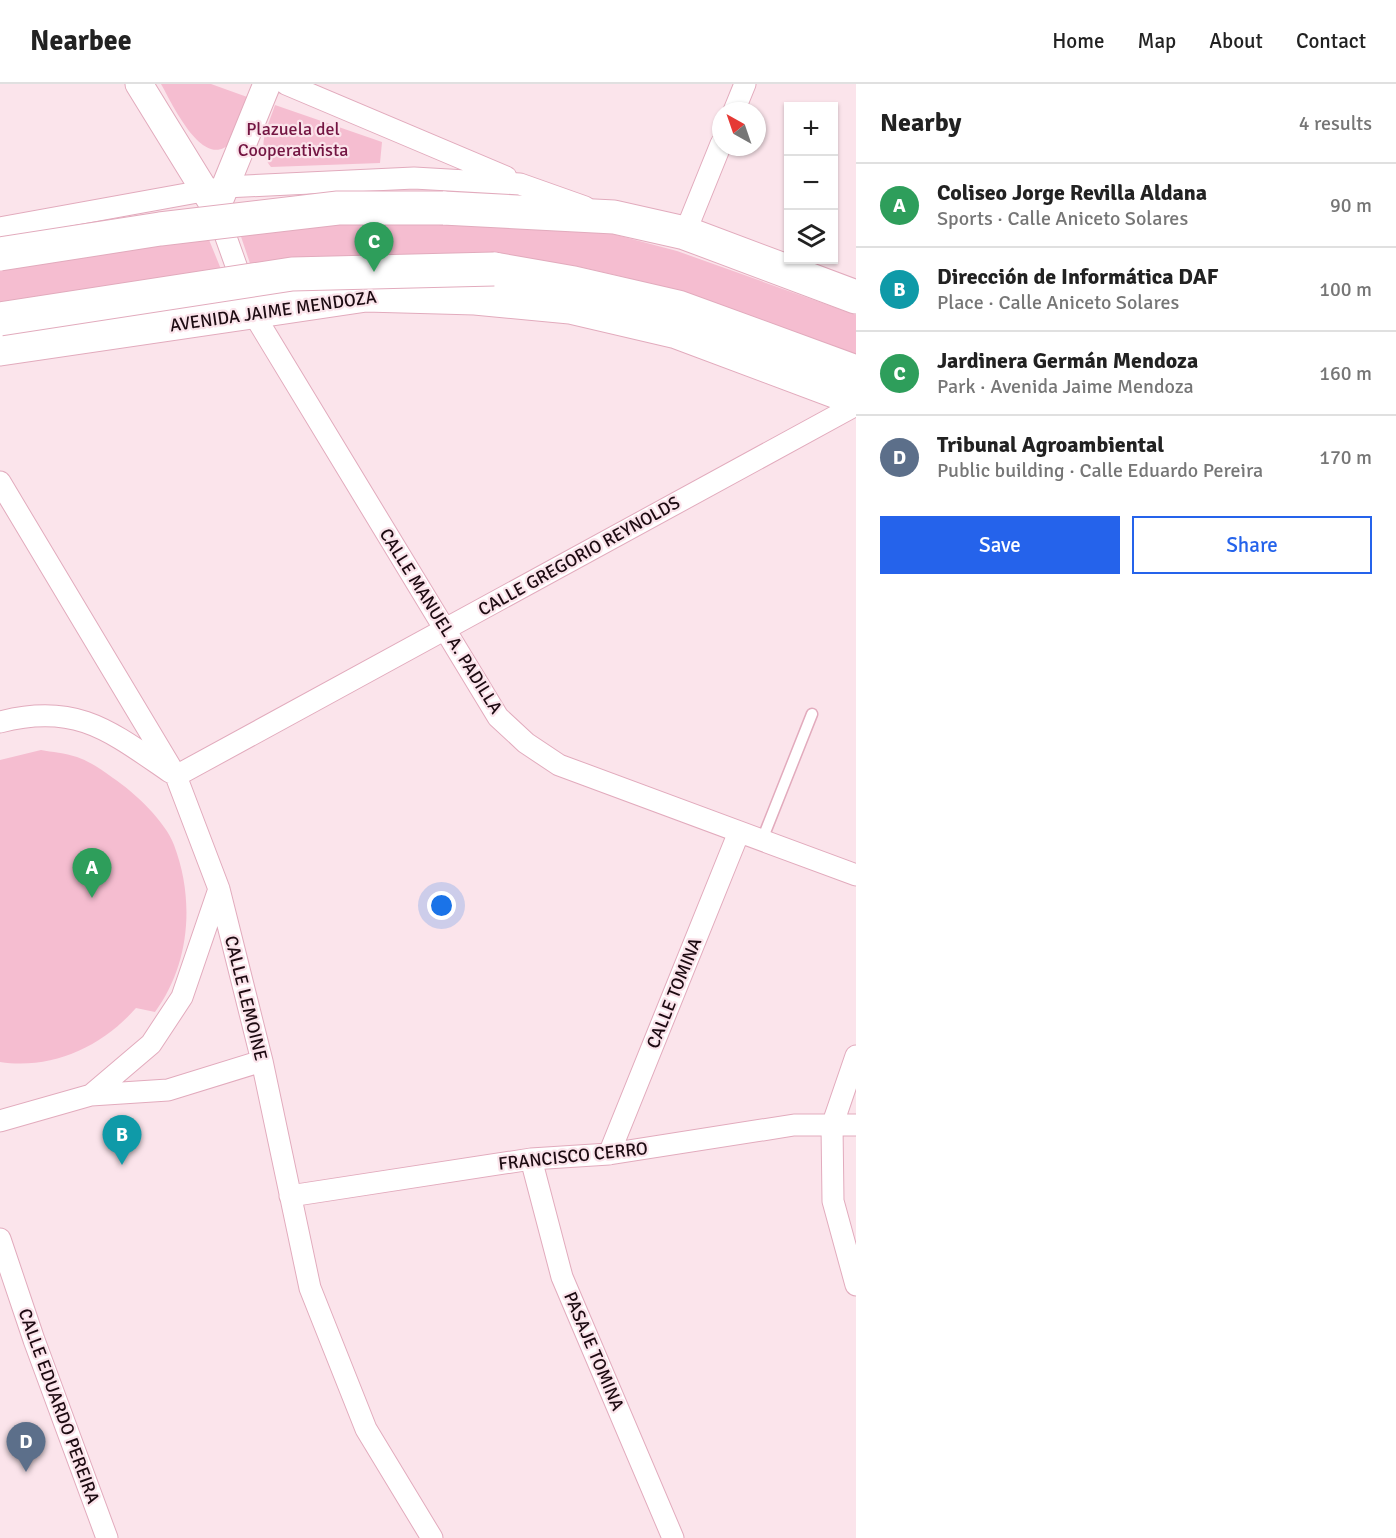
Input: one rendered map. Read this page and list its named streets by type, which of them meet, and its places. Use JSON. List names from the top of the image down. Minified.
{"streets":{"main road":["AVENIDA JAIME MENDOZA"],"street":["CALLE GREGORIO REYNOLDS","CALLE MANUEL A. PADILLA","CALLE TOMINA","CALLE LEMOINE","FRANCISCO CERRO","PASAJE TOMINA","CALLE EDUARDO PEREIRA"]},"crossings":[["AVENIDA JAIME MENDOZA","CALLE MANUEL A. PADILLA"],["CALLE GREGORIO REYNOLDS","CALLE MANUEL A. PADILLA"],["CALLE GREGORIO REYNOLDS","CALLE LEMOINE"],["CALLE MANUEL A. PADILLA","CALLE TOMINA"],["CALLE TOMINA","FRANCISCO CERRO"],["CALLE LEMOINE","FRANCISCO CERRO"],["FRANCISCO CERRO","PASAJE TOMINA"]],"parks":["Plazuela del Cooperativista"],"north":"top left","page":{"header":"Nearbee","nav":["Home","Map","About","Contact"],"heading":["Nearby","4 results"],"map_buttons":["+","−"],"list":[{"mark":"A","name":"Coliseo Jorge Revilla Aldana","note":"Sports · Calle Aniceto Solares","value":"90 m"},{"mark":"B","name":"Dirección de Informática DAF","note":"Place · Calle Aniceto Solares","value":"100 m"},{"mark":"C","name":"Jardinera Germán Mendoza","note":"Park · Avenida Jaime Mendoza","value":"160 m"},{"mark":"D","name":"Tribunal Agroambiental","note":"Public building · Calle Eduardo Pereira","value":"170 m"}],"pins":["C","A","B","D"],"buttons":["Save","Share"]}}
